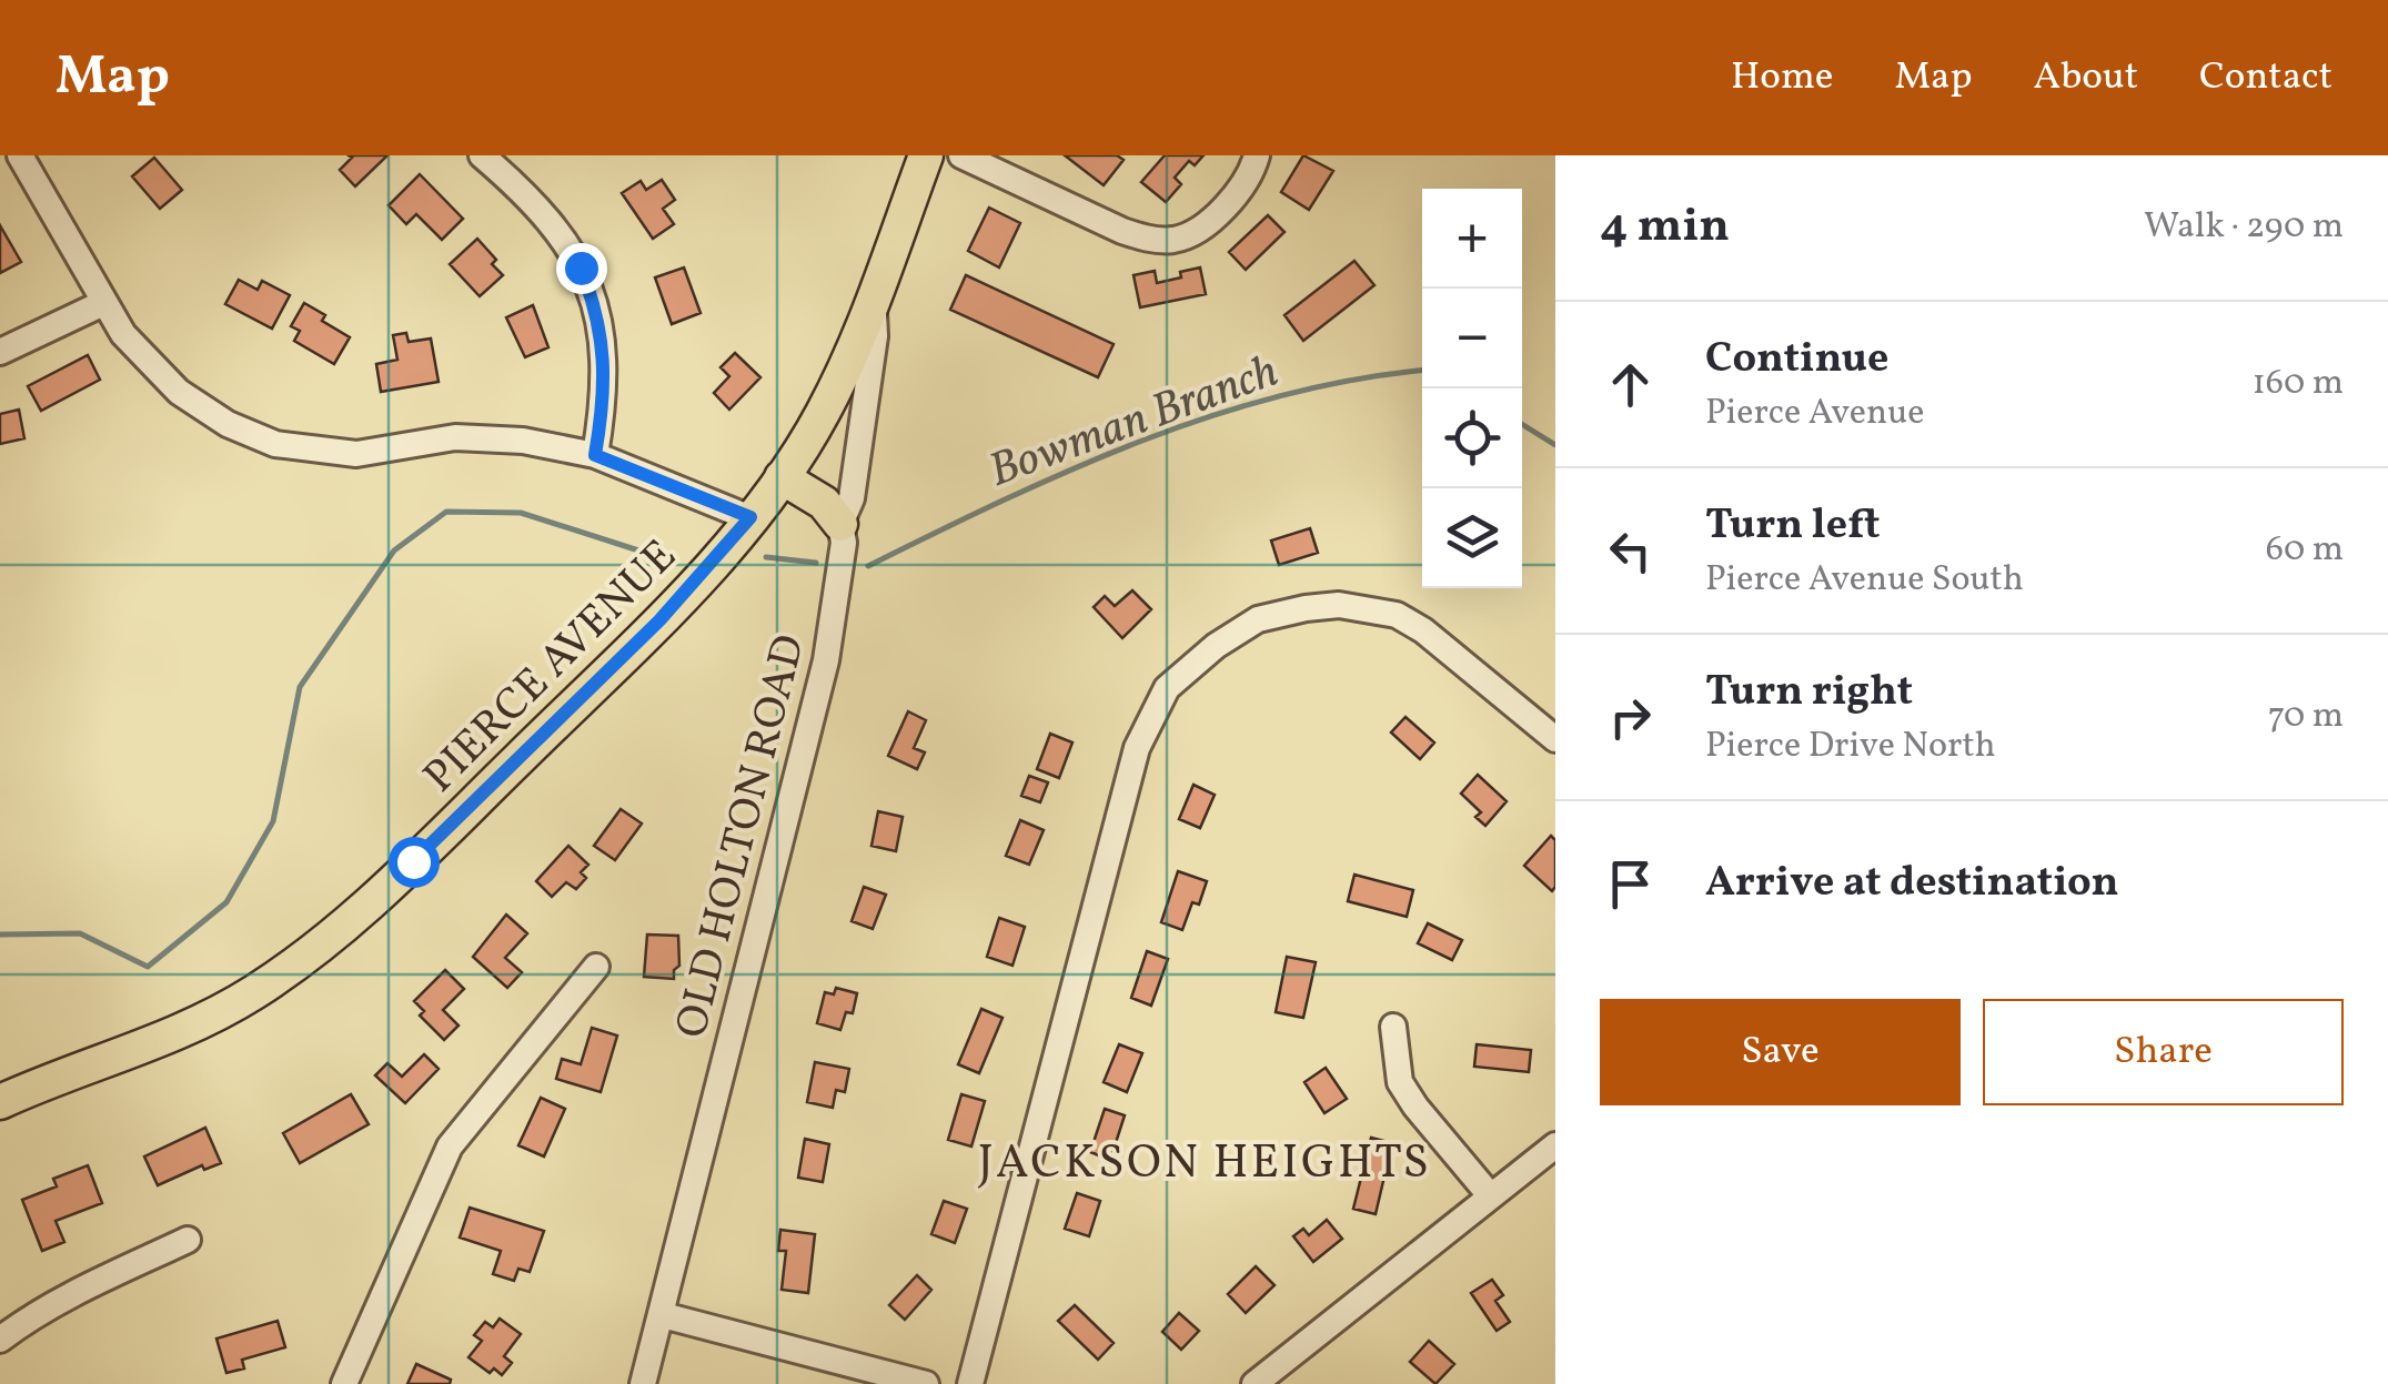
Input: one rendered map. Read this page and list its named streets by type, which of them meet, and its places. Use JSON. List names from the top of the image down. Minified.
{"streets":{"main road":["PIERCE AVENUE"],"street":["OLD HOLTON ROAD"]},"crossings":[["PIERCE AVENUE","OLD HOLTON ROAD"]],"districts":["JACKSON HEIGHTS"],"water":["Bowman Branch"],"page":{"header":"Map","nav":["Home","Map","About","Contact"],"heading":["4 min","Walk · 290 m"],"map_buttons":["+","−"],"list":[["Continue","Pierce Avenue","160 m"],["Turn left","Pierce Avenue South","60 m"],["Turn right","Pierce Drive North","70 m"],"Arrive at destination"],"buttons":["Save","Share"]}}
